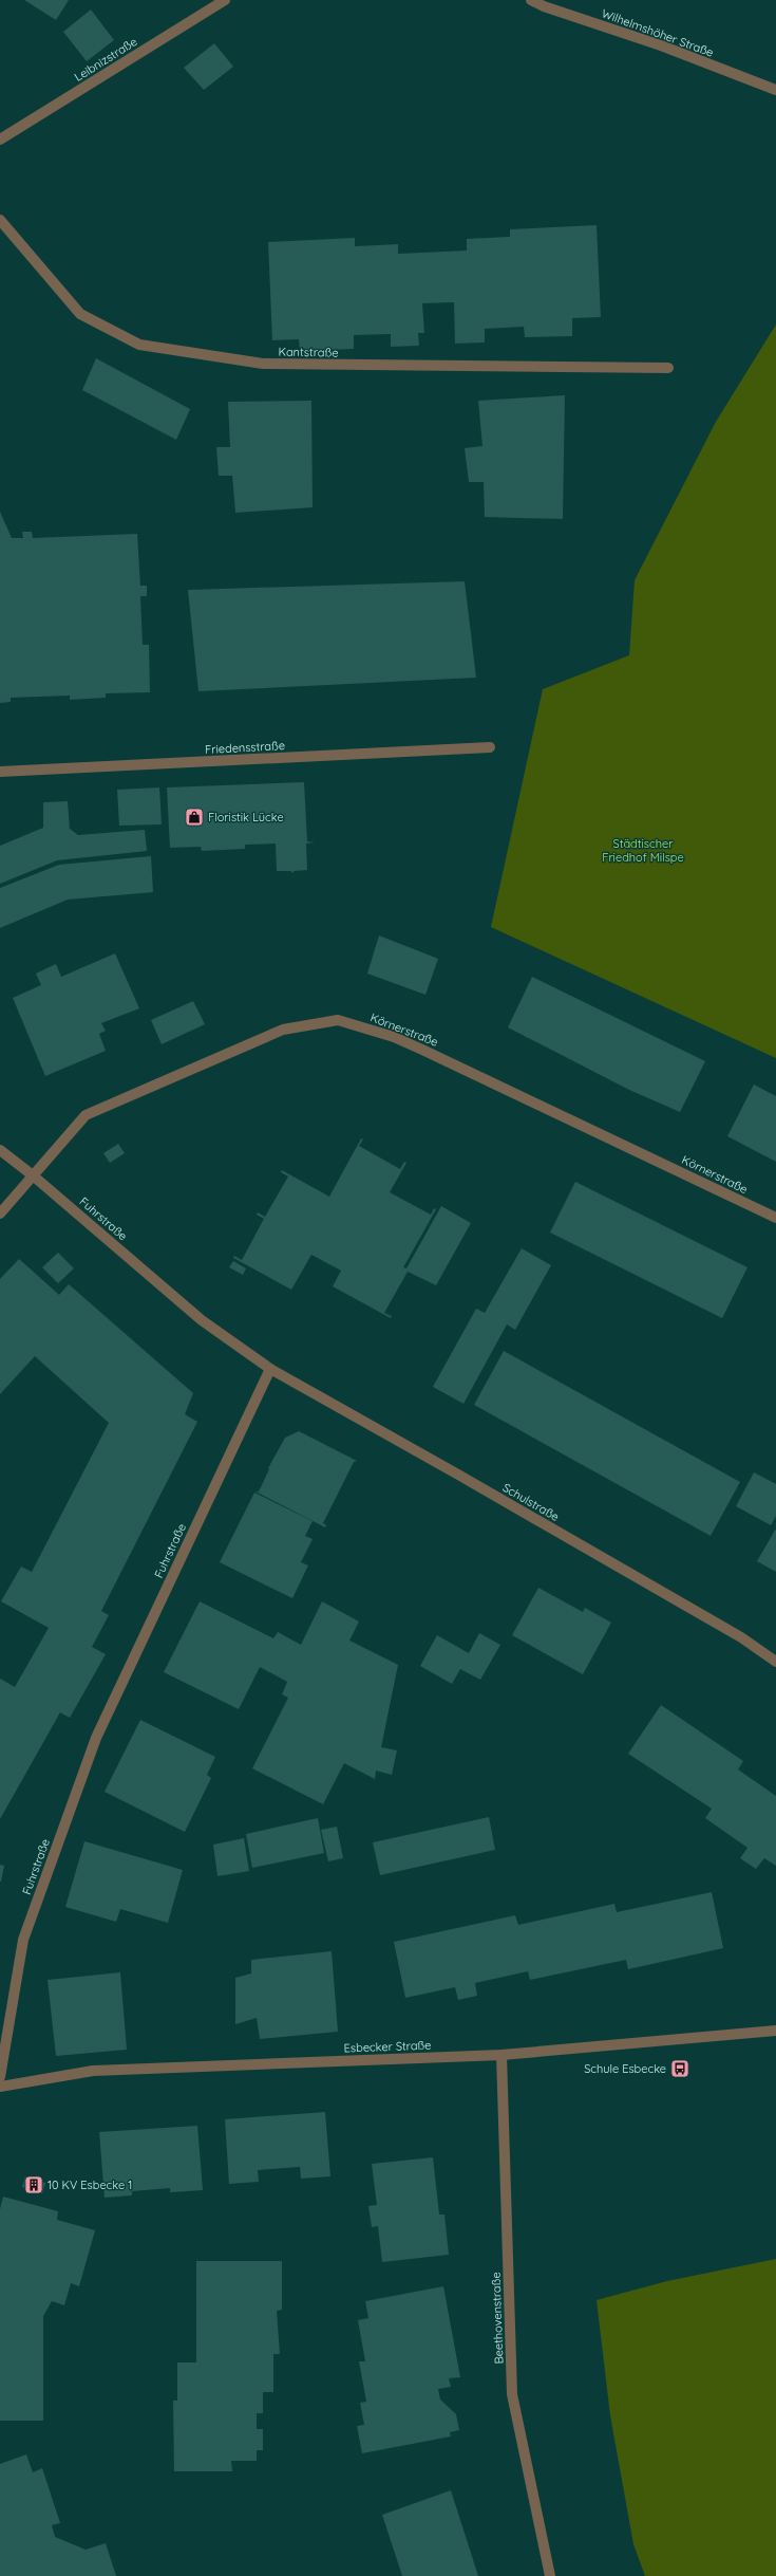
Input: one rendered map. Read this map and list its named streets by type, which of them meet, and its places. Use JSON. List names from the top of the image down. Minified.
{"streets":{"street":["Wilhelmshöher Straße","Leibnizstraße","Kantstraße","Friedensstraße","Körnerstraße","Fuhrstraße","Schulstraße","Esbecker Straße","Beethovenstraße"]},"crossings":[["Körnerstraße","Fuhrstraße"],["Fuhrstraße","Schulstraße"],["Esbecker Straße","Beethovenstraße"]],"parks":["Städtischer Friedhof Milspe"],"places":{"shop":["Floristik Lücke"],"bus stop":["Schule Esbecke"],"building":["10 KV Esbecke 1"]}}
